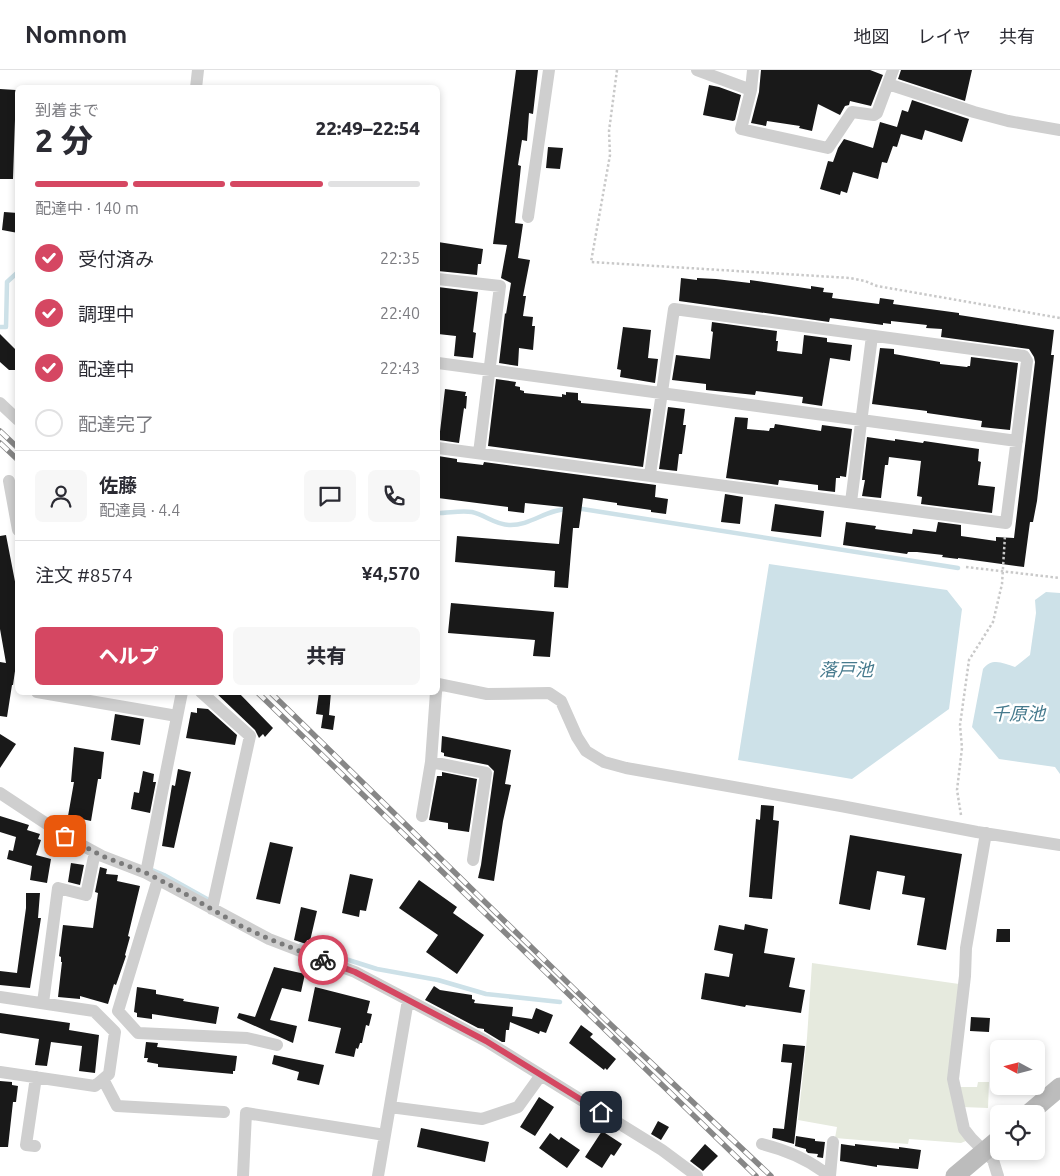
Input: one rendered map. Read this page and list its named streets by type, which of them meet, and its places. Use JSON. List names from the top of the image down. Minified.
{"water":["落戸池","千原池"],"north":"left","page":{"header":"Nomnom","nav":["地図","レイヤ","共有"],"heading":["2 分","到着まで","22:49–22:54"],"panel":["佐藤","配達員 · 4.4","注文 #8574","¥4,570"],"bar":"配達中 · 140 m","list":[["受付済み","22:35"],["調理中","22:40"],["配達中","22:43"],"配達完了"],"buttons":["ヘルプ","共有"]}}
